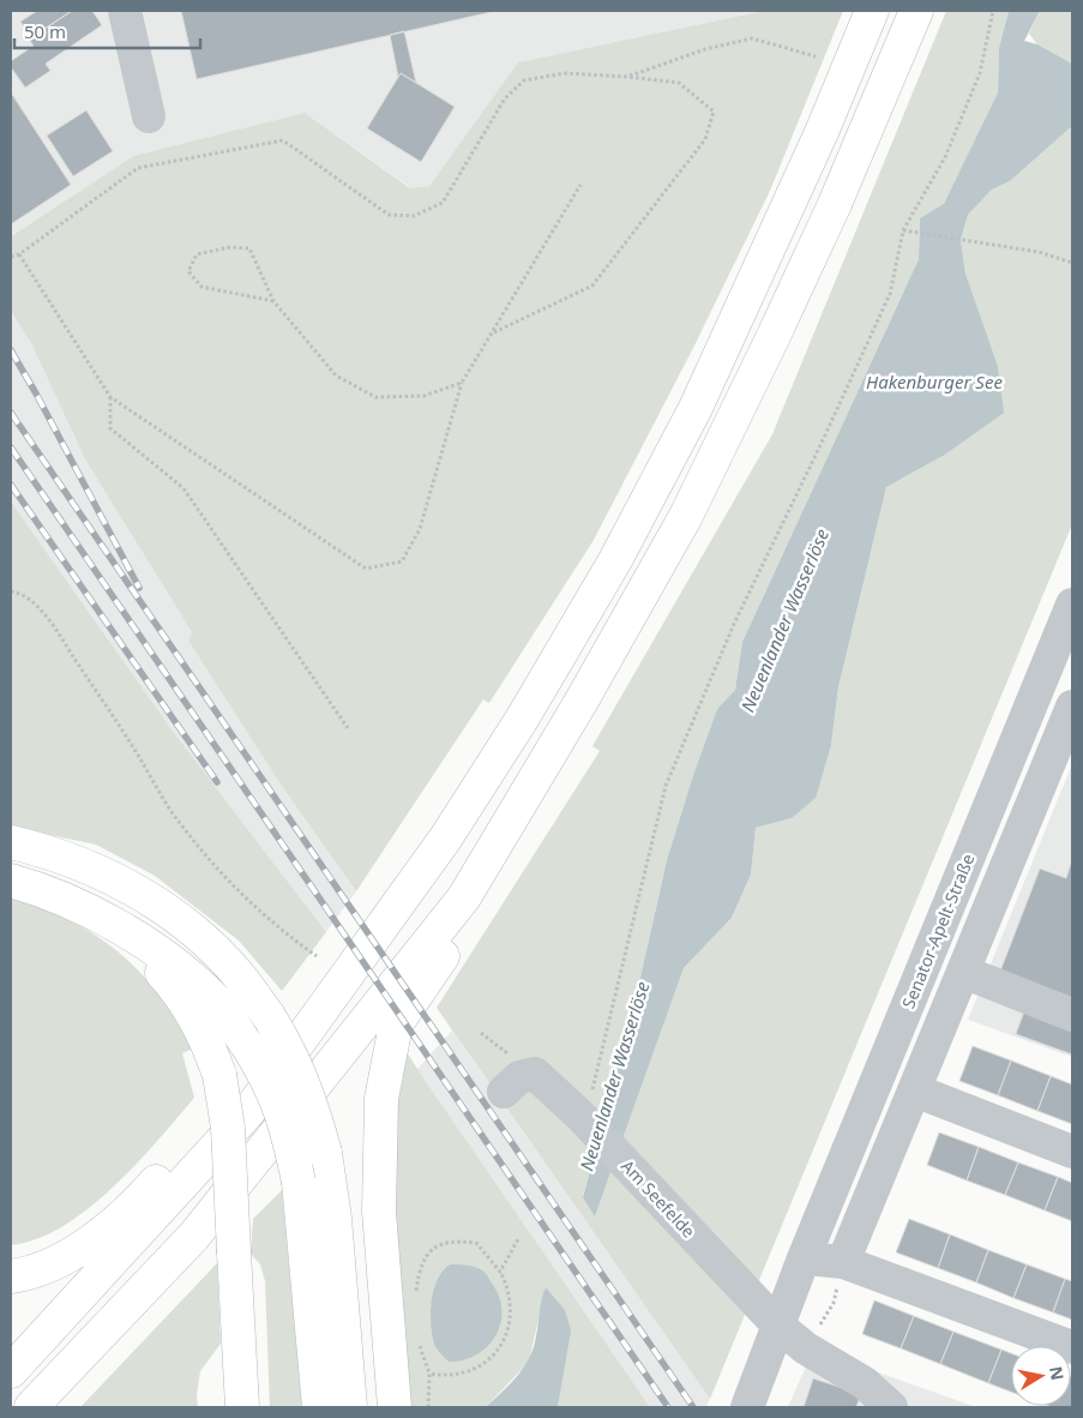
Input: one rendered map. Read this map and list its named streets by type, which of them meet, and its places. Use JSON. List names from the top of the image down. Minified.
{"streets":{"street":["Senator-Apelt-Straße","Am Seefelde"]},"crossings":[["Senator-Apelt-Straße","Am Seefelde"]],"water":["Hakenburger See","Neuenlander Wasserlöse"],"scale_bar":"50 m","north":"right"}
